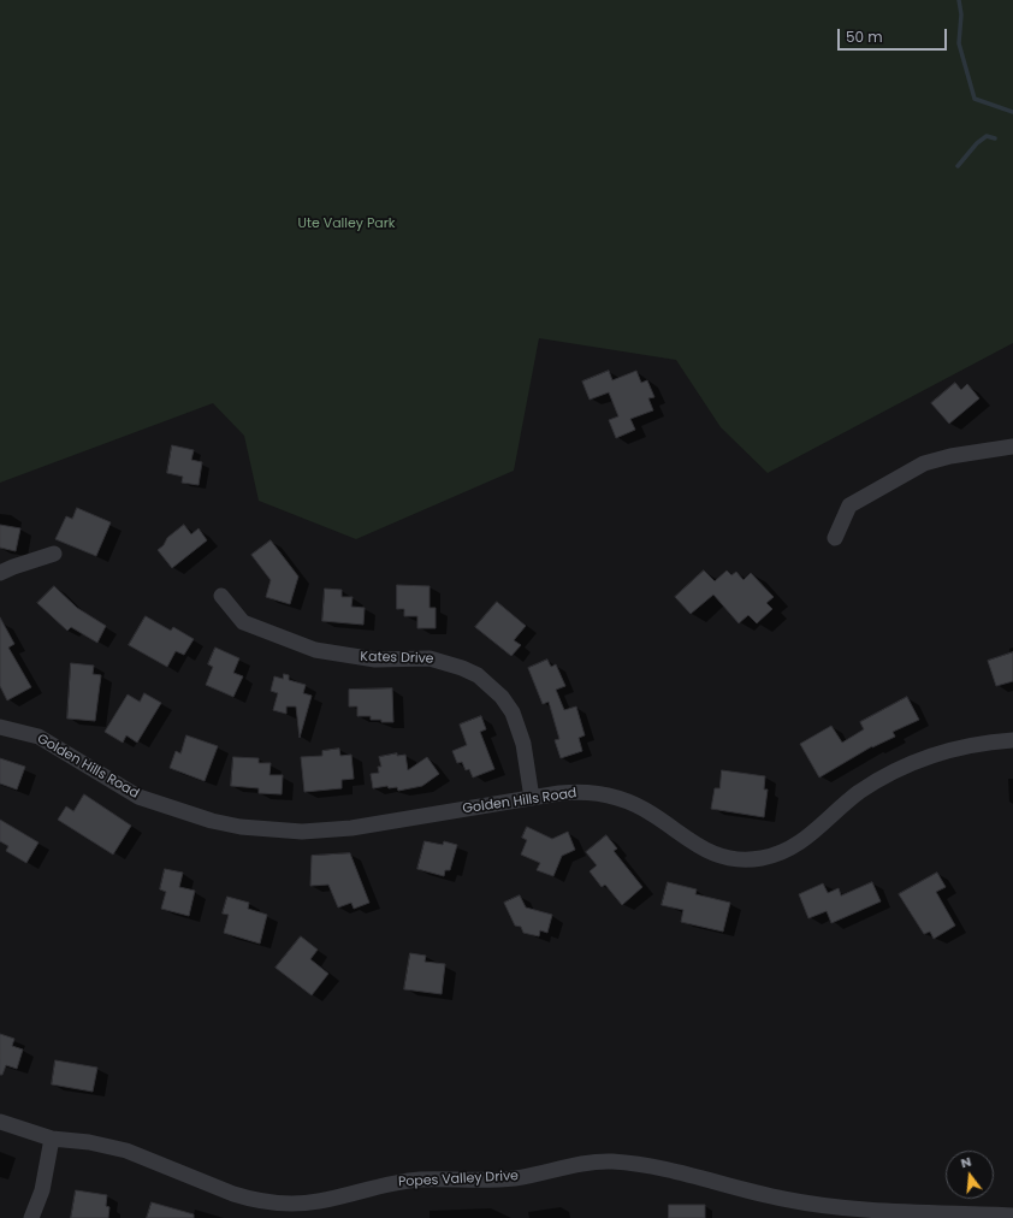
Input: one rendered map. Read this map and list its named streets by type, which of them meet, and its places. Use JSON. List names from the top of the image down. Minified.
{"streets":{"street":["Kates Drive","Golden Hills Road","Popes Valley Drive"]},"crossings":[["Kates Drive","Golden Hills Road"]],"parks":["Ute Valley Park"],"scale_bar":"50 m","north":"top"}
